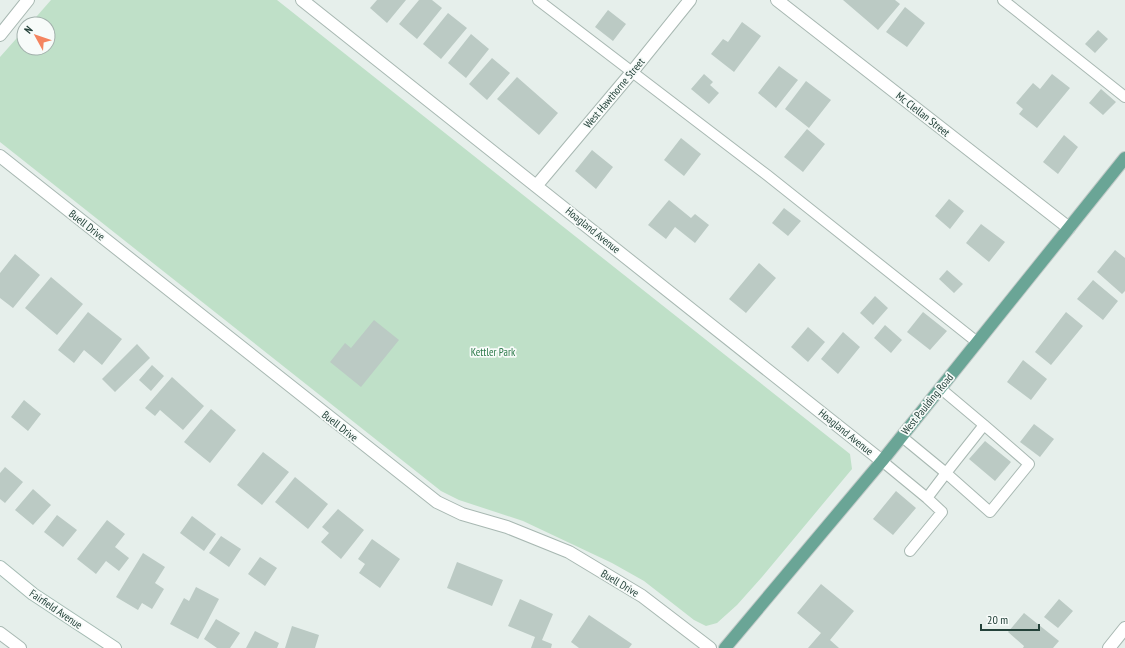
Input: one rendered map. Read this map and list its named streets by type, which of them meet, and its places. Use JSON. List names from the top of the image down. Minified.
{"streets":{"main road":["West Paulding Road"],"street":["West Hawthorne Street","Mc Clellan Street","Buell Drive","Hoagland Avenue","Fairfield Avenue"]},"crossings":[["West Hawthorne Street","Hoagland Avenue"],["Mc Clellan Street","West Paulding Road"],["Hoagland Avenue","West Paulding Road"]],"parks":["Kettler Park"],"scale_bar":"20 m","north":"top left"}
